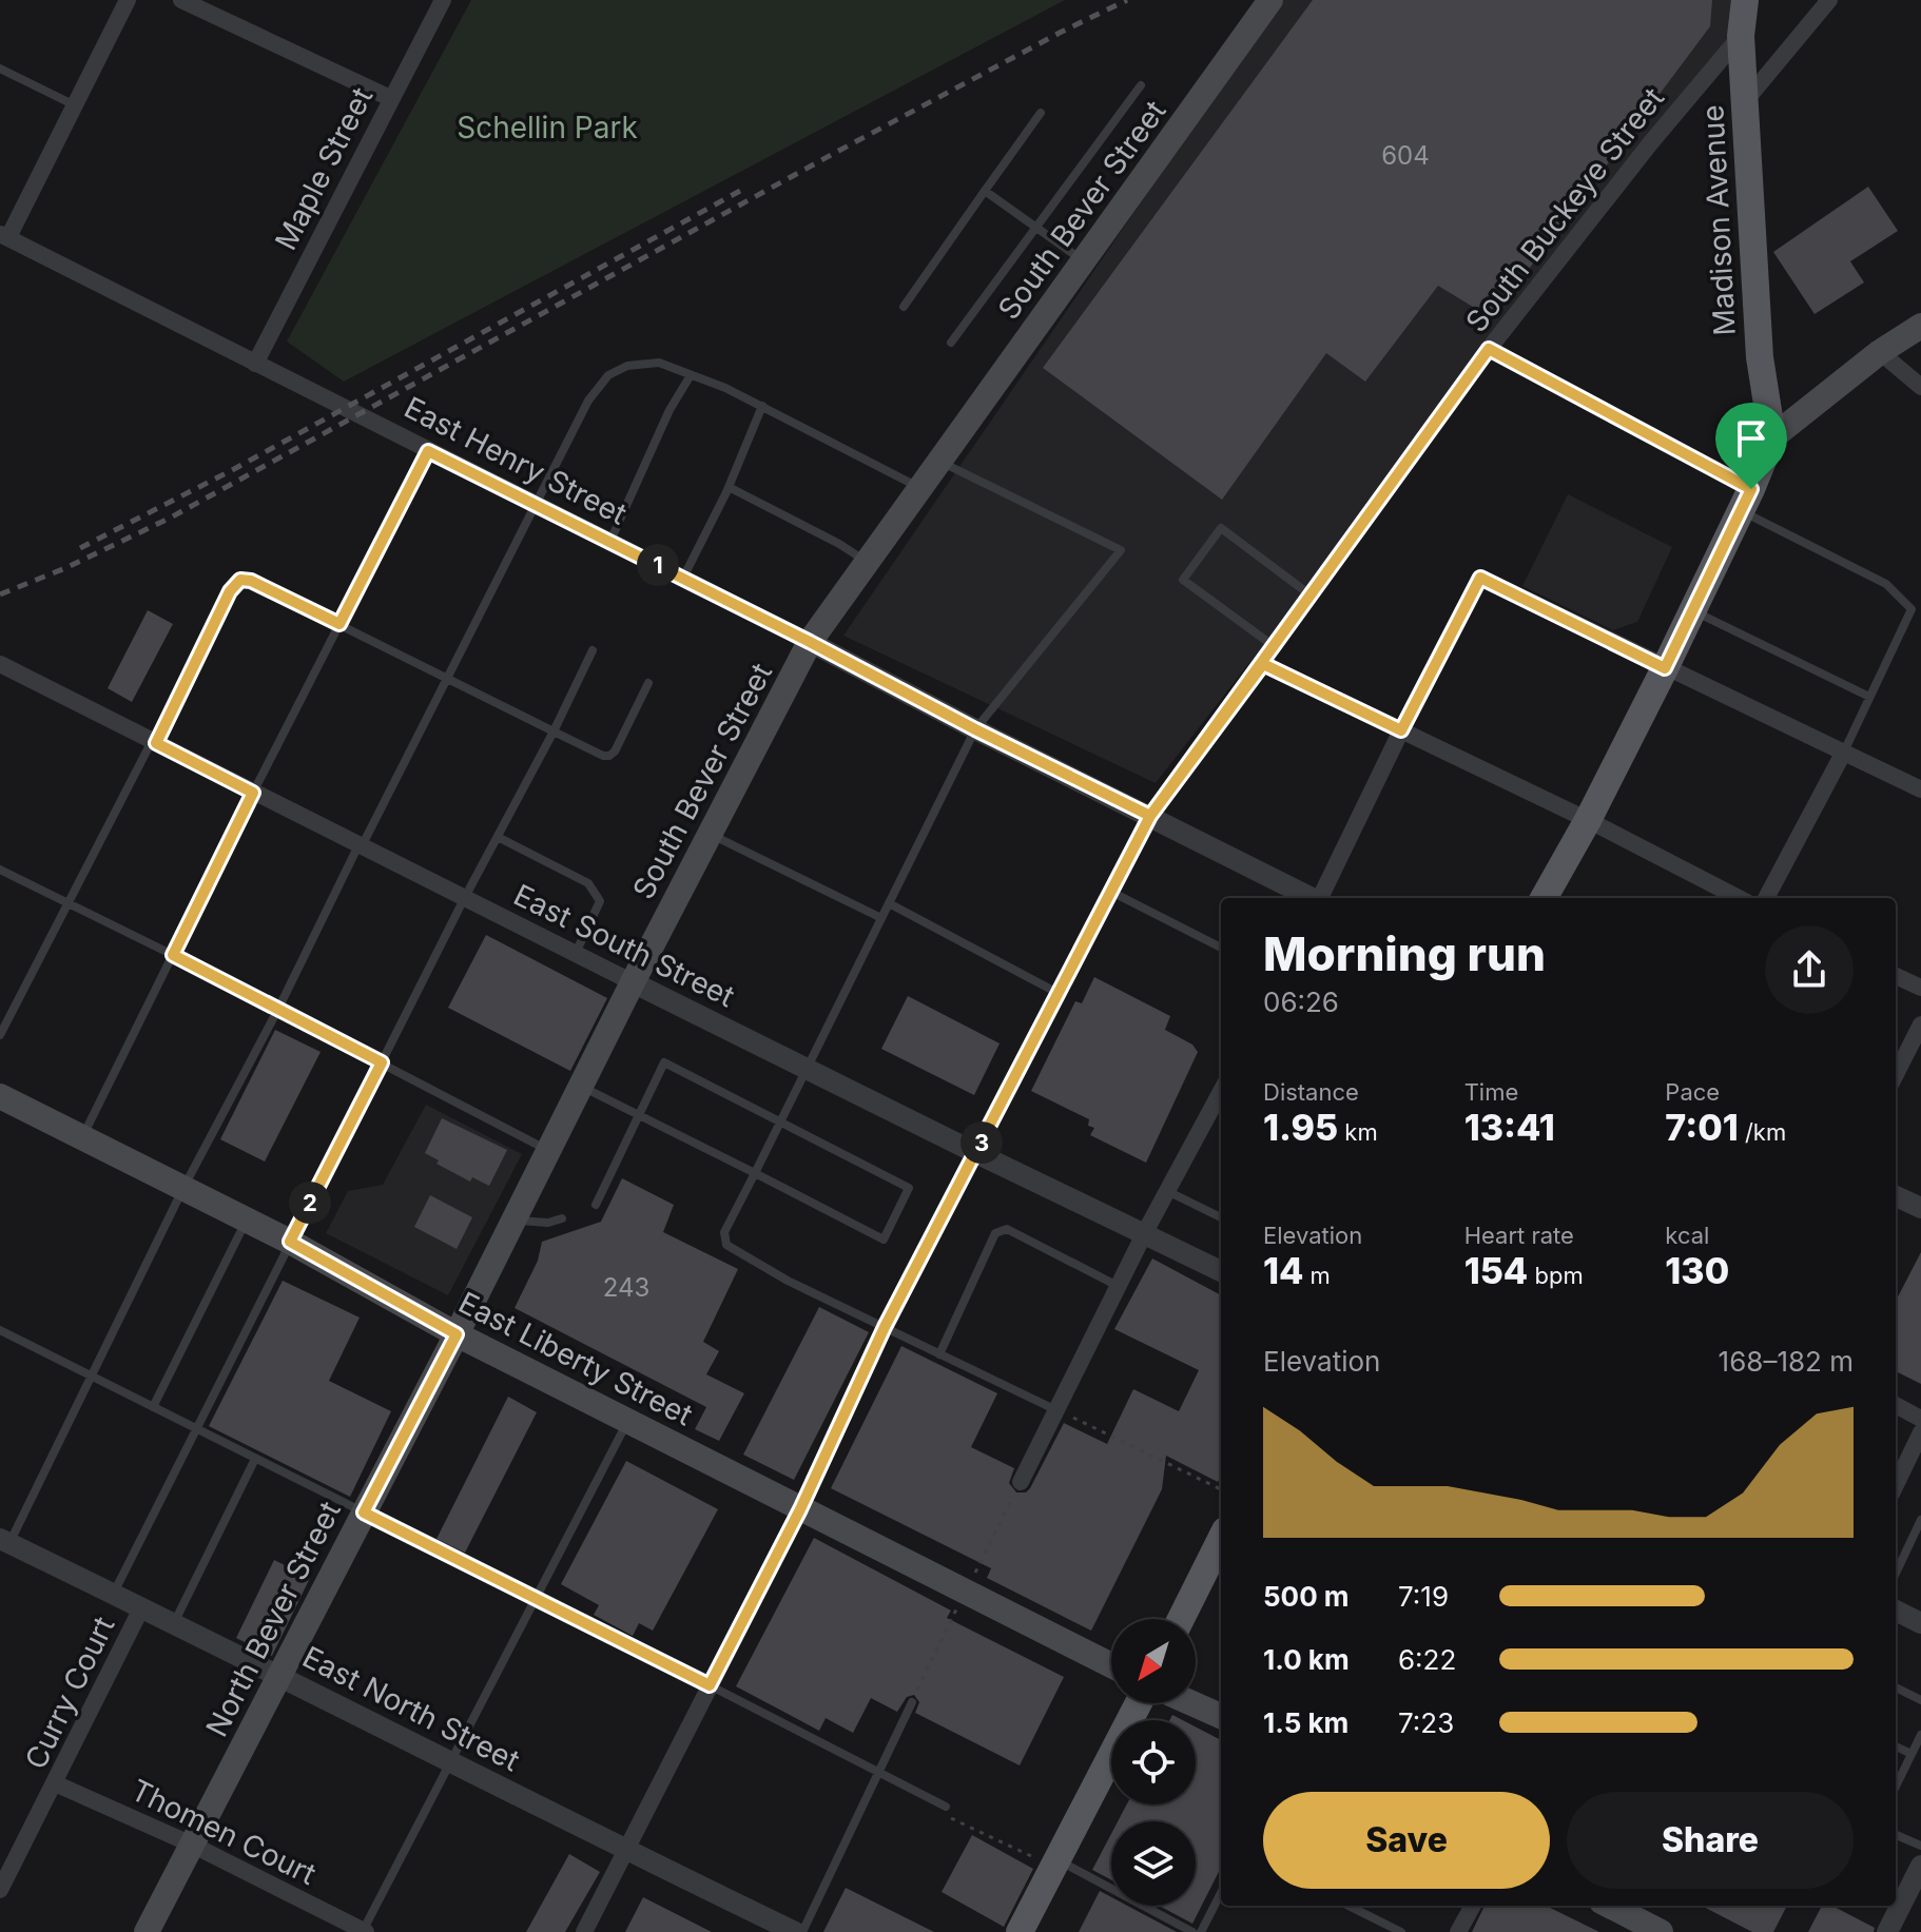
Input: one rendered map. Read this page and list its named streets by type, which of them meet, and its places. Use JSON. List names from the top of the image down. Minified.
{"streets":{"main road":["South Bever Street","Madison Avenue","East Liberty Street","North Bever Street"],"street":["Maple Street","South Buckeye Street","East Henry Street","East South Street","Curry Court","East North Street","Thomen Court"]},"crossings":[["Maple Street","East Henry Street"],["South Bever Street","East Henry Street"],["South Bever Street","East South Street"],["South Bever Street","East Liberty Street"],["South Bever Street","North Bever Street"],["South Buckeye Street","Madison Avenue"],["South Buckeye Street","East Henry Street"],["South Buckeye Street","East South Street"],["South Buckeye Street","East Liberty Street"],["South Buckeye Street","East North Street"],["East Liberty Street","North Bever Street"],["North Bever Street","East North Street"],["North Bever Street","Thomen Court"],["Curry Court","East North Street"],["Curry Court","Thomen Court"]],"parks":["Schellin Park"],"house_numbers":["604","243"],"north":"bottom left","page":{"pins":["1","3","2"],"heading":["Morning run","06:26"],"stats":[["Distance","1.95 km"],["Time","13:41"],["Pace","7:01 /km"],["Elevation","14 m"],["Heart rate","154 bpm"],["kcal","130"]],"chart":["Elevation","168–182 m"],"list":[{"name":"500 m","note":"7:19"},{"name":"1.0 km","note":"6:22"},{"name":"1.5 km","note":"7:23"}],"buttons":["Save","Share"]}}
